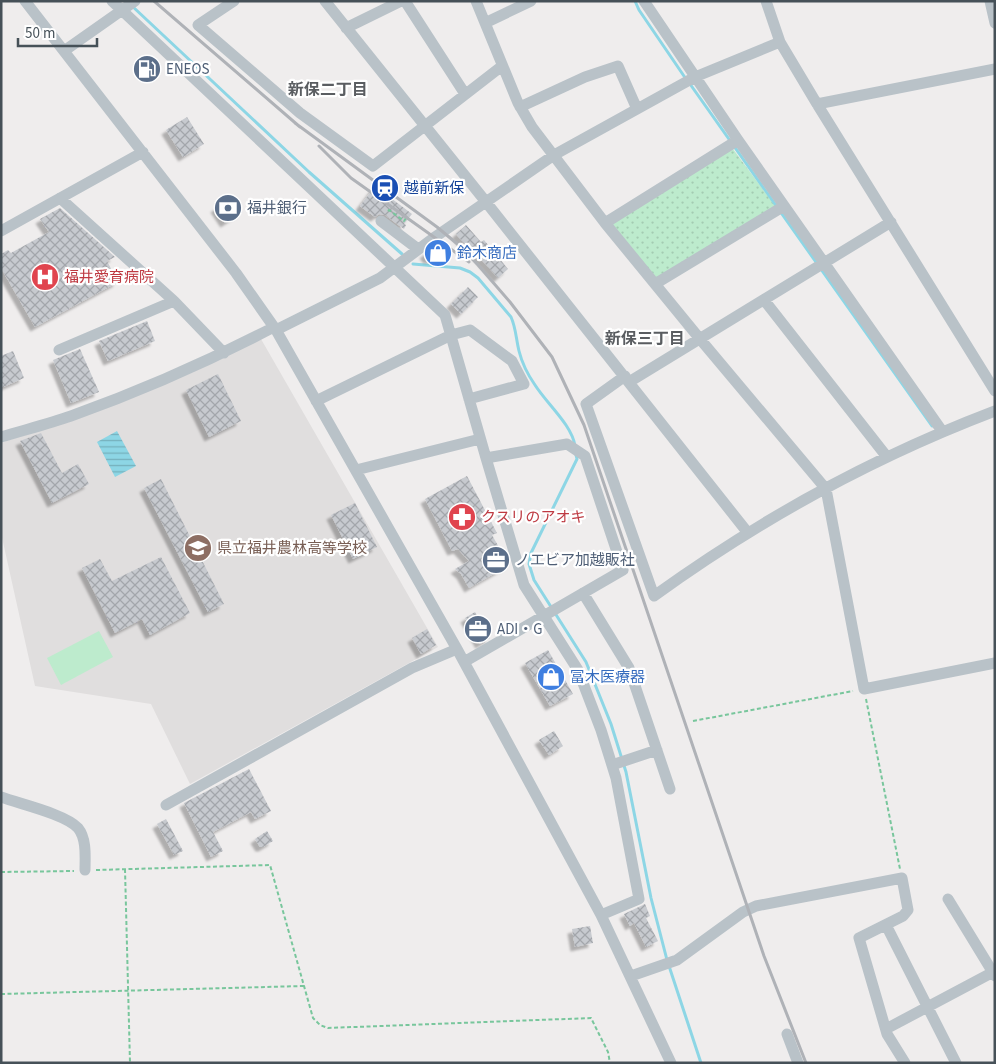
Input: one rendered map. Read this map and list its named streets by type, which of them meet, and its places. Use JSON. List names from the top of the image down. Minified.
{"districts":["新保二丁目","新保三丁目"],"places":{"fuel station":["ENEOS"],"station":["越前新保"],"bank":["福井銀行"],"shop":["鈴木商店","冨木医療器"],"hospital":["福井愛育病院"],"pharmacy":["クスリのアオキ"],"school or university":["県立福井農林高等学校"],"office":["ノエビア加越販社","ADI・G"]},"scale_bar":"50 m"}
